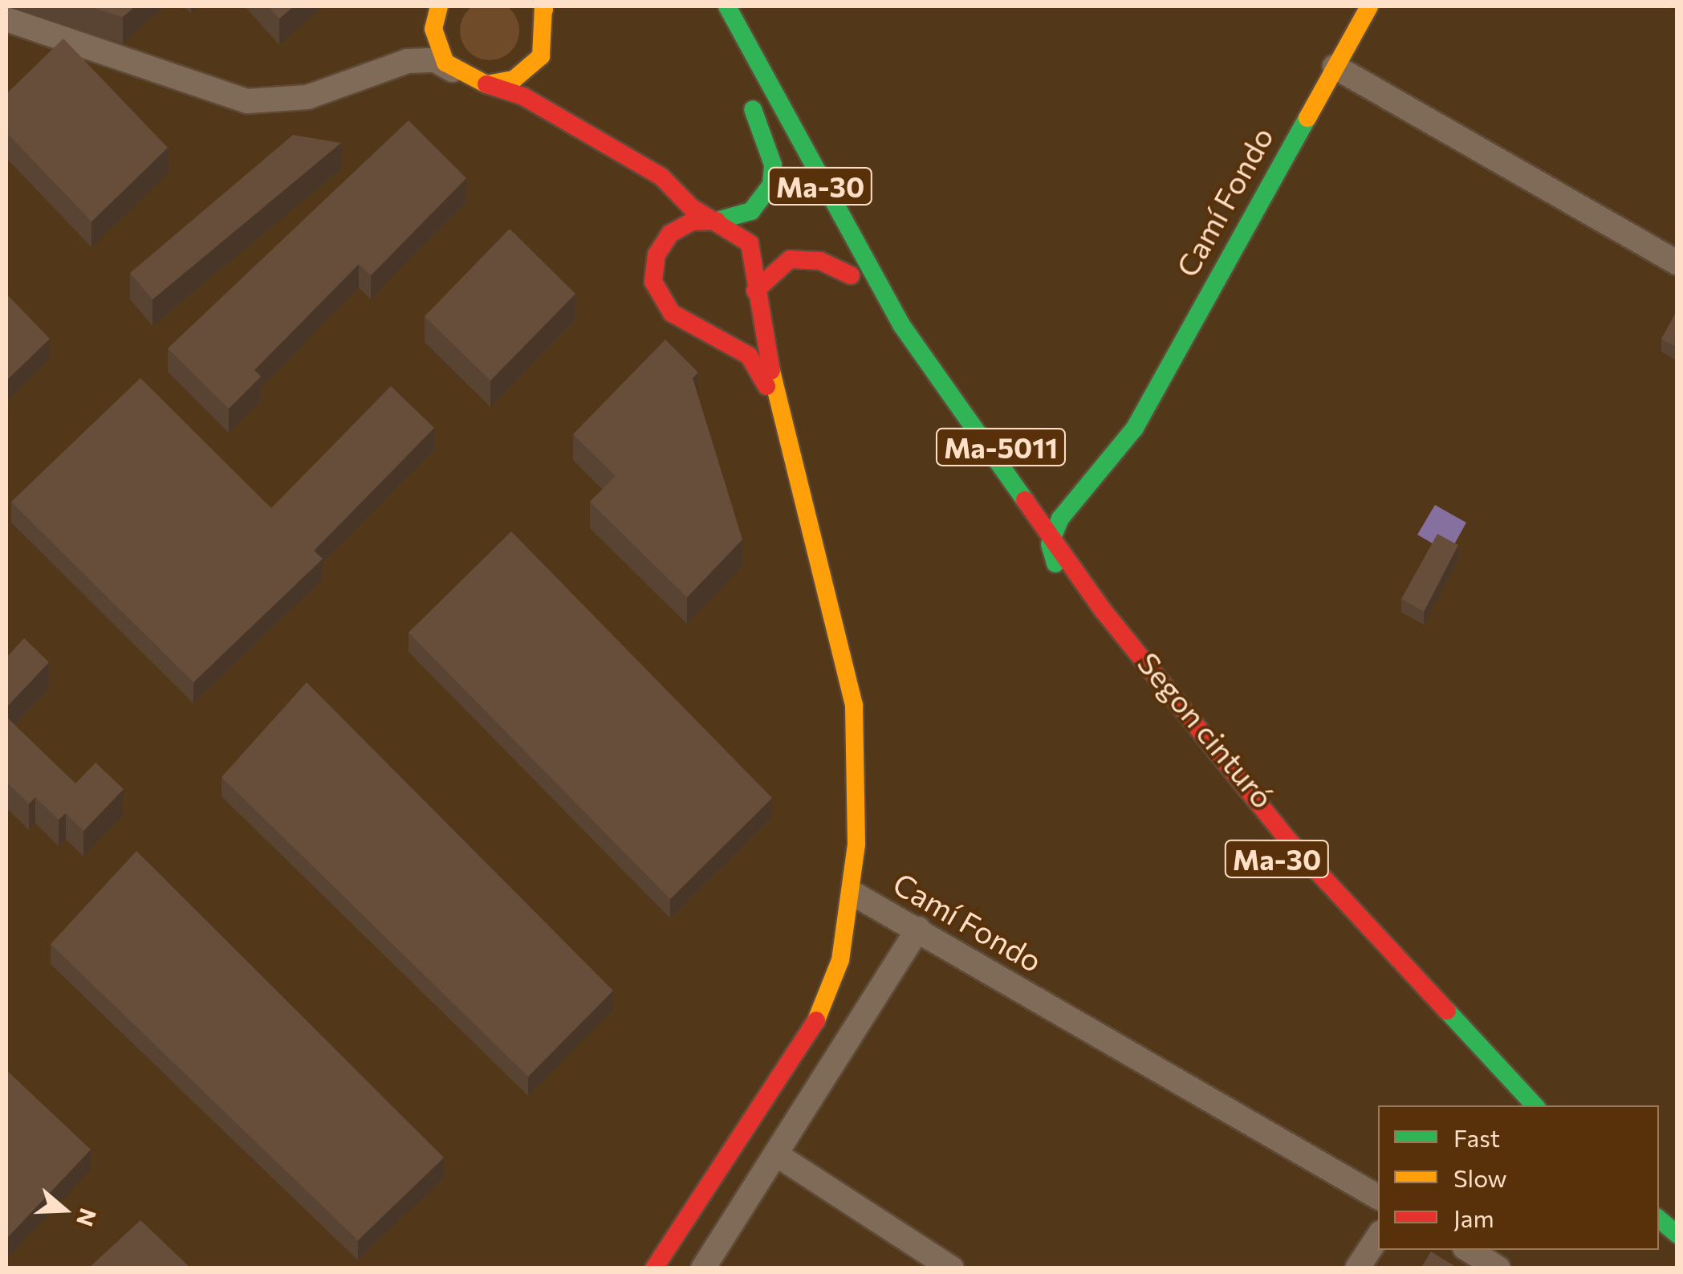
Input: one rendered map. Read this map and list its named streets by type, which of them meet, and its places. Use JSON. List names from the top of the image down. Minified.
{"streets":{"main road":["Ma-30","Camí Fondo","Ma-5011","Segon cinturó"]},"crossings":[["Ma-30","Ma-5011"],["Ma-30","Segon cinturó"],["Camí Fondo","Ma-5011"],["Ma-5011","Segon cinturó"]],"legend":["Fast","Slow","Jam"],"north":"right"}
